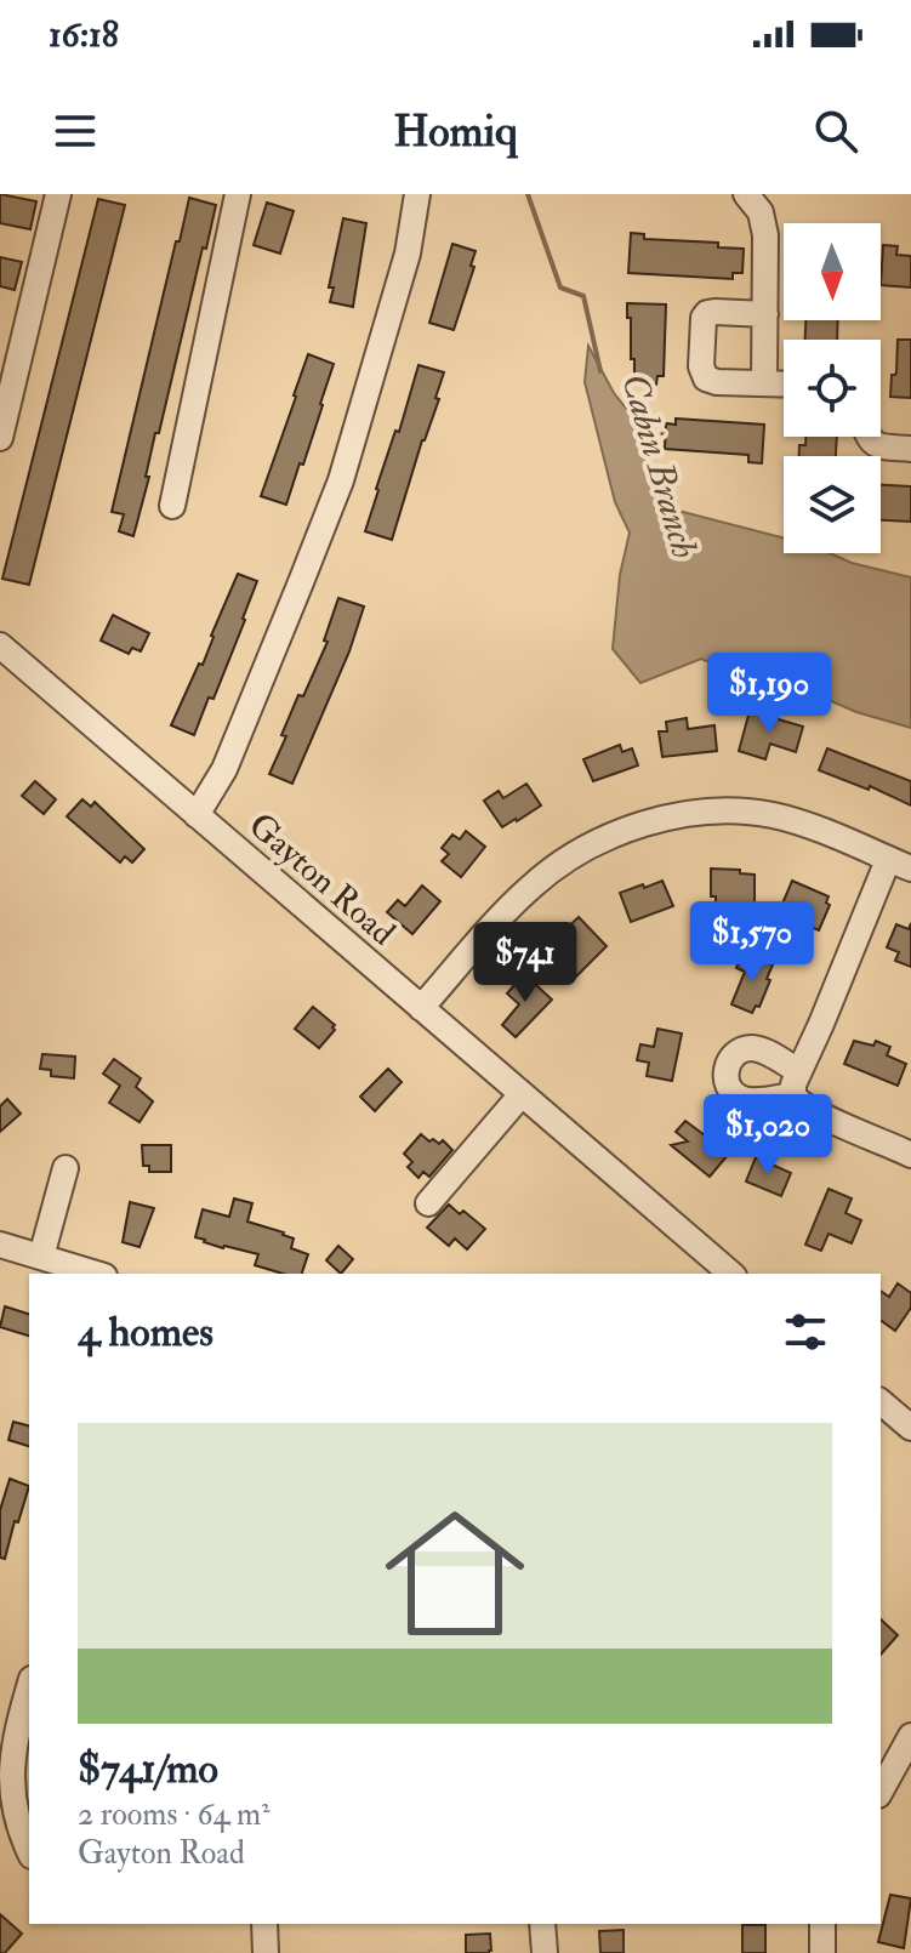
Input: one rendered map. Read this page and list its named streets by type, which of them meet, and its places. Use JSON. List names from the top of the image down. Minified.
{"streets":{"street":["Gayton Road"]},"water":["Cabin Branch"],"north":"bottom","page":{"status":"16:18","header":"Homiq","price":["$1,190","$1,570","$741","$1,020"],"heading":"4 homes","list":[{"name":"$741/mo","note":"2 rooms · 64 m² · Gayton Road"}]}}
